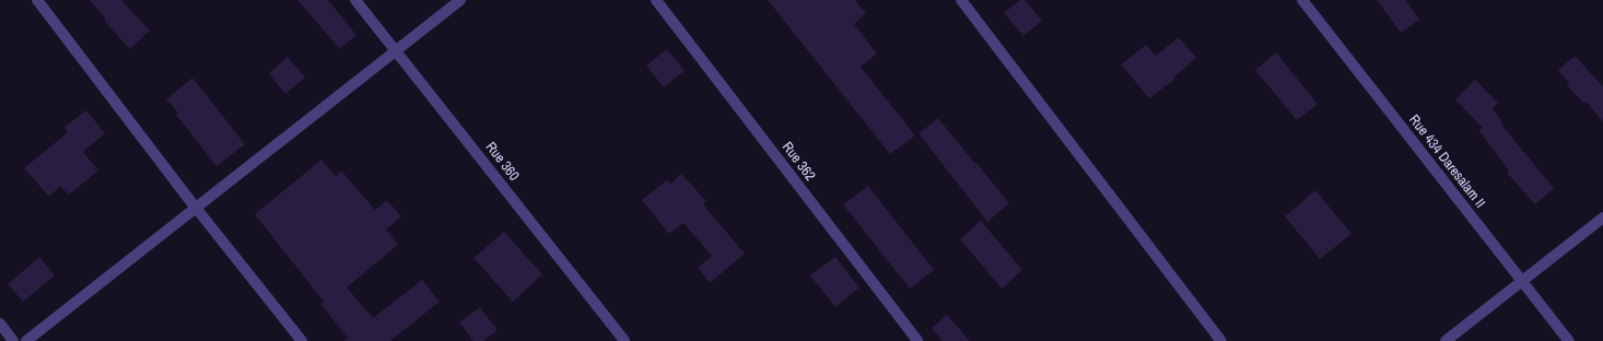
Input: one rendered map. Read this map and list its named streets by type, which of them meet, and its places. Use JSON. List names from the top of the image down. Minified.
{"streets":{"street":["Rue 360","Rue 362","Rue 434 Daresalam II"]}}
